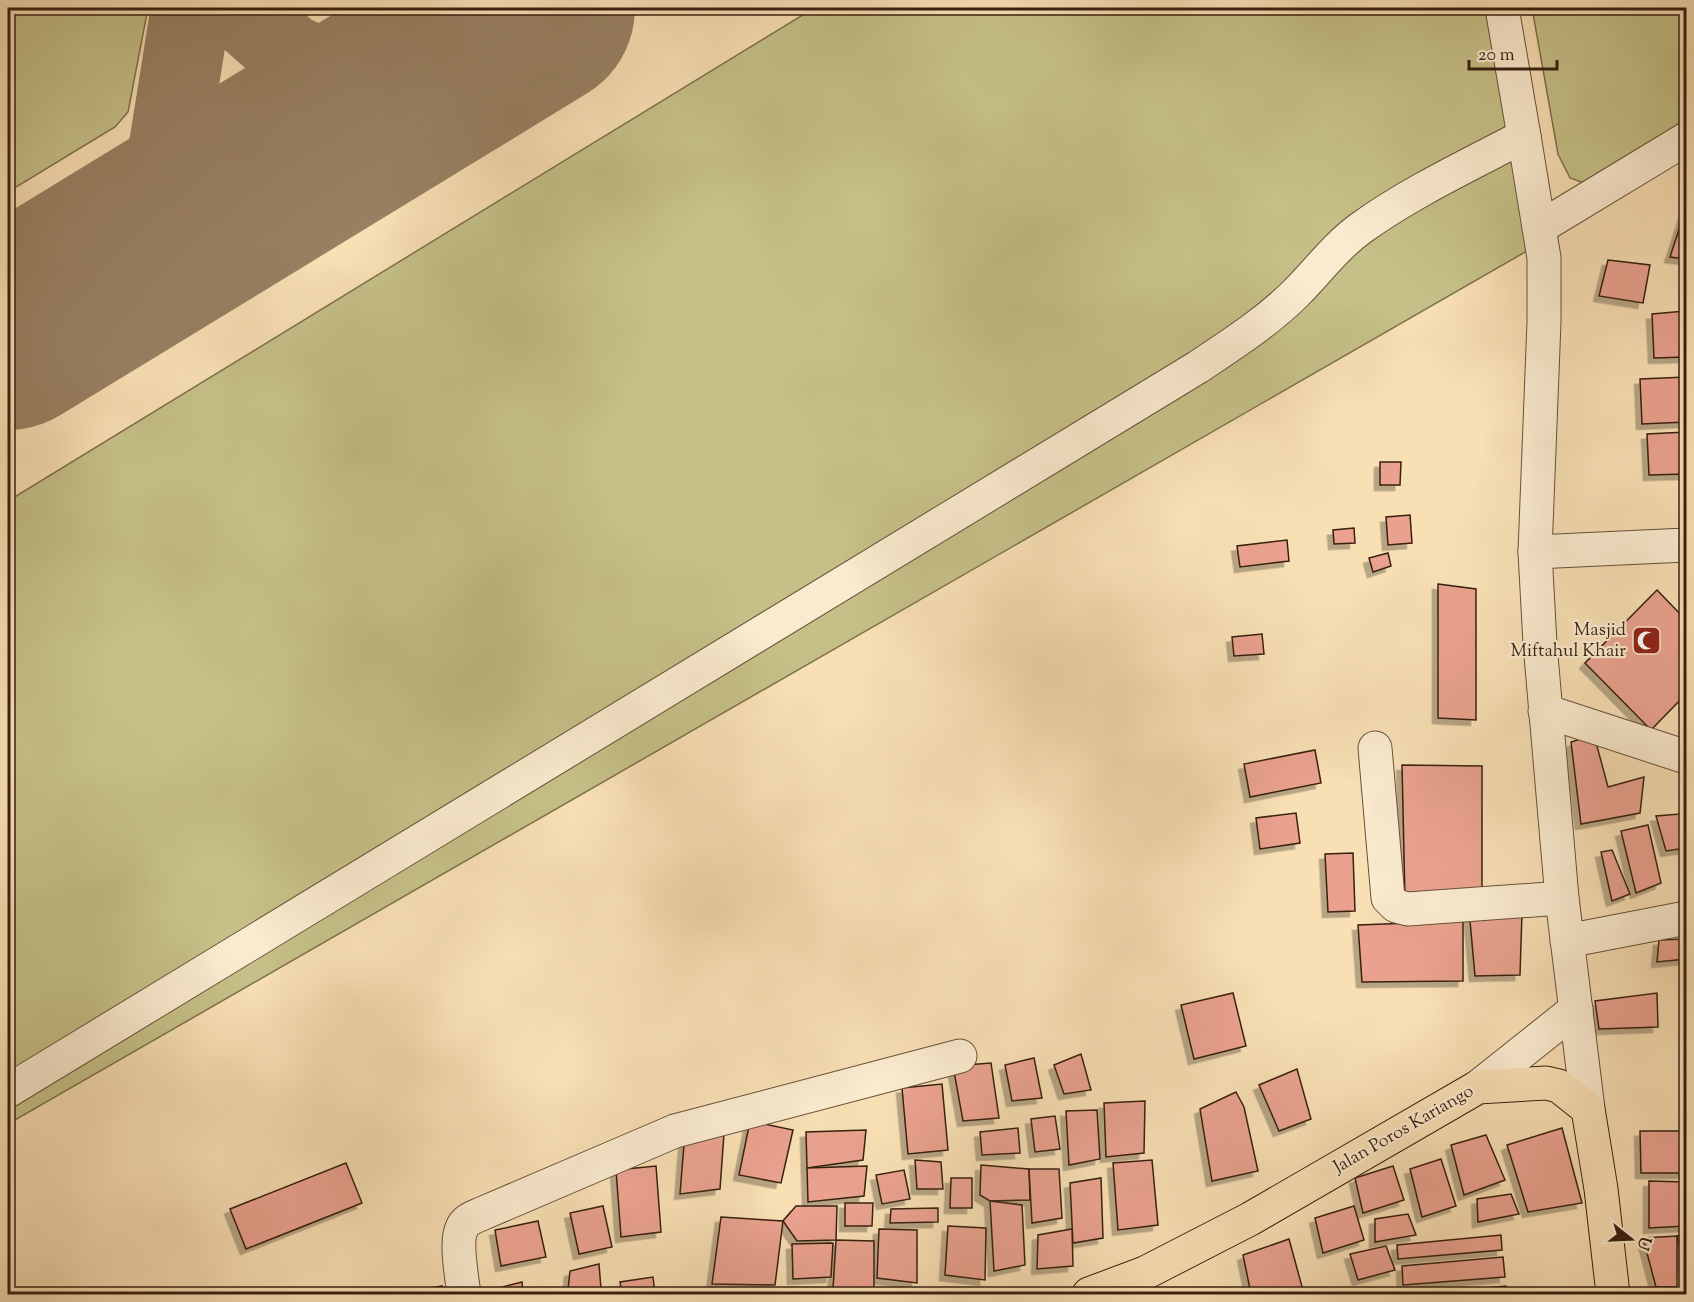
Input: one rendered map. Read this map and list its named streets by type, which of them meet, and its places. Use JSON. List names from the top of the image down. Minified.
{"streets":{"main road":["Jalan Poros Kariango"]},"places":{"mosque":["Masjid Miftahul Khair"]},"scale_bar":"20 m","north":"right"}
